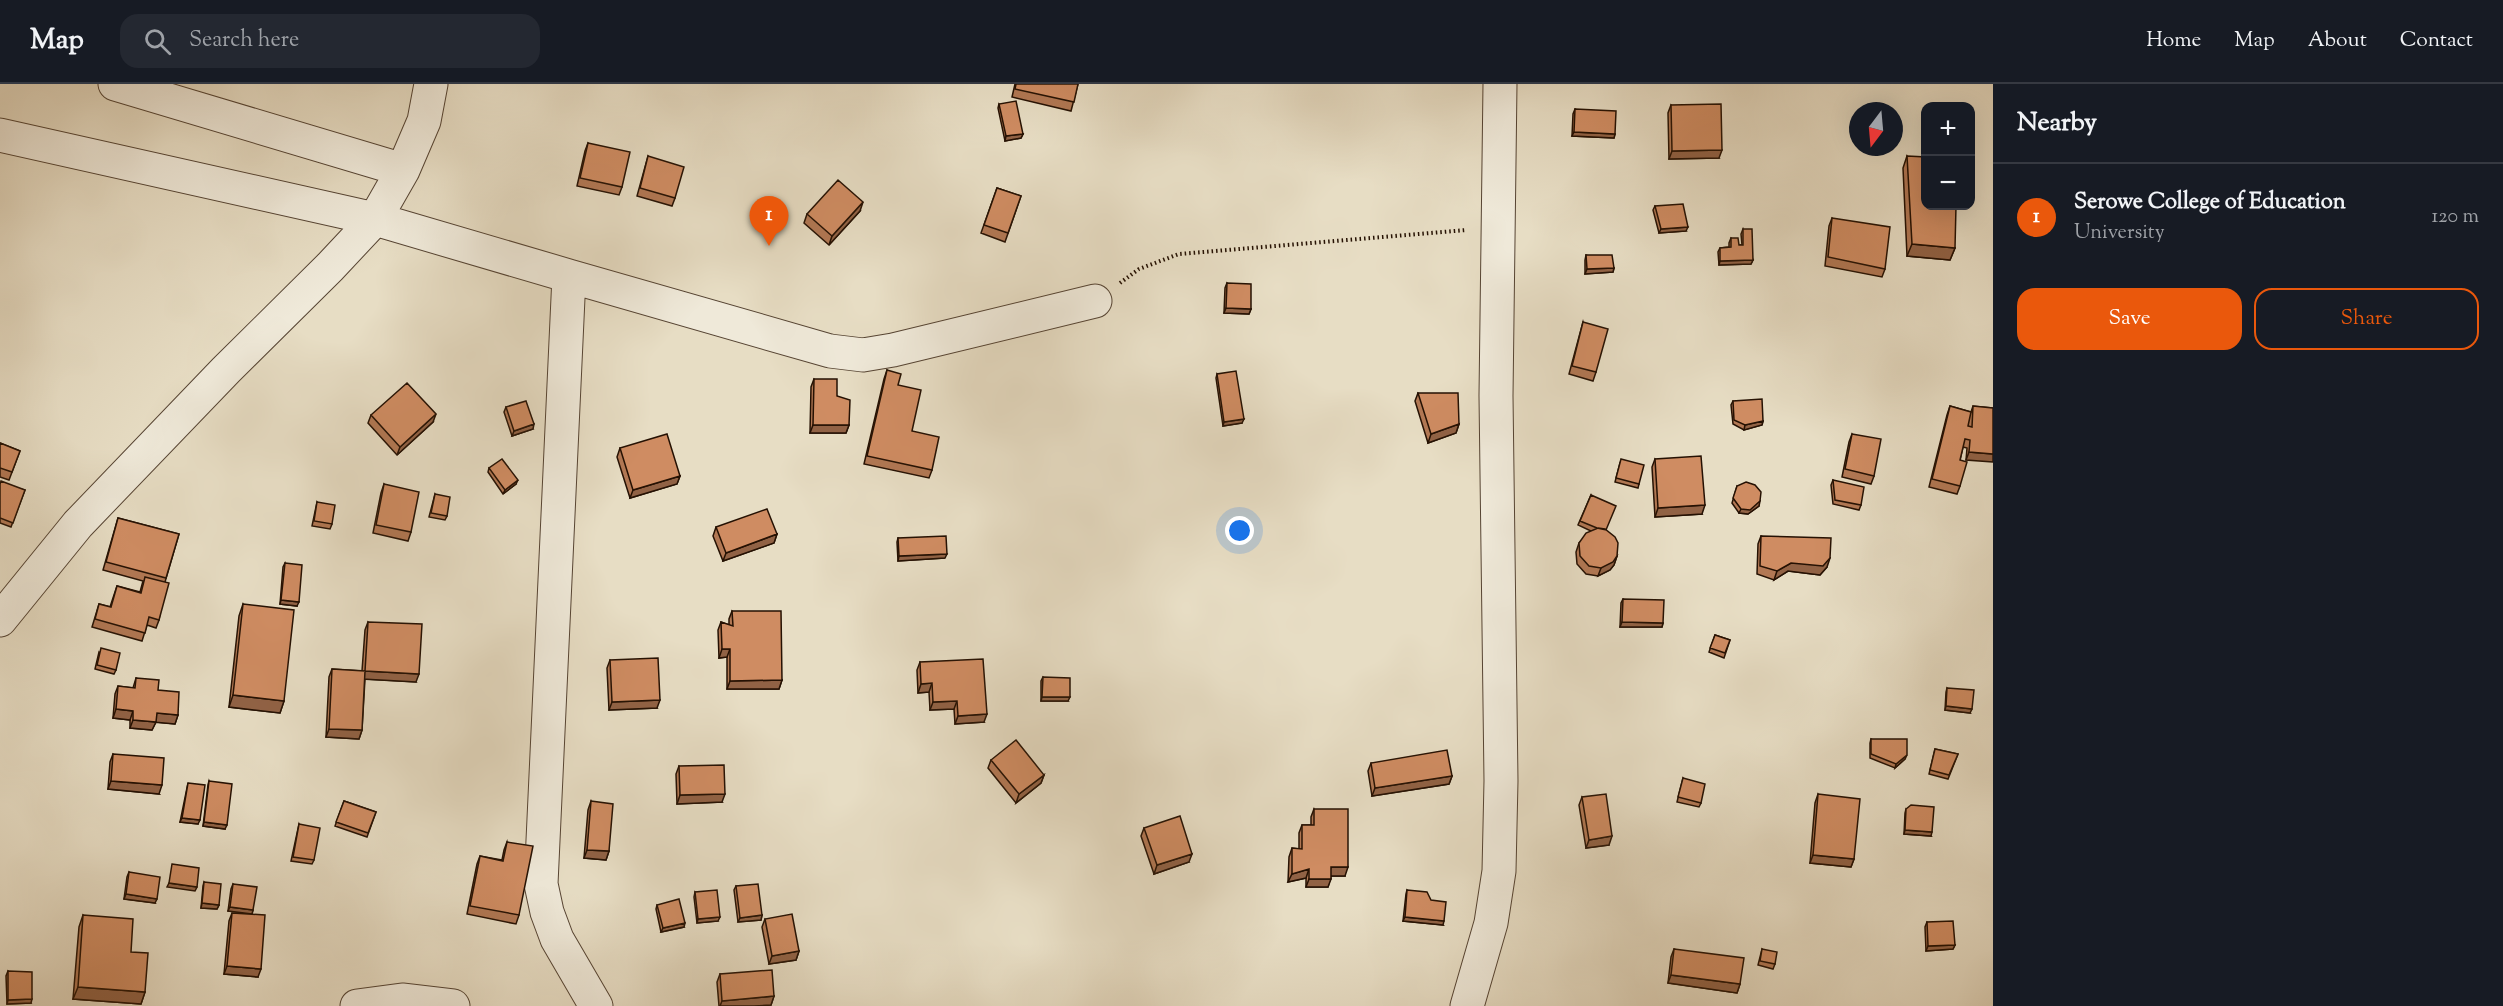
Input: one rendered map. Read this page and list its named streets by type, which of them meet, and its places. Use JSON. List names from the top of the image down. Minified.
{"north":"bottom","page":{"header":"Map","search":"Search here","nav":["Home","Map","About","Contact"],"heading":"Nearby","map_buttons":["+","−"],"list":[{"mark":"1","name":"Serowe College of Education","note":"University","value":"120 m"}],"pins":"1","buttons":["Save","Share"]}}
